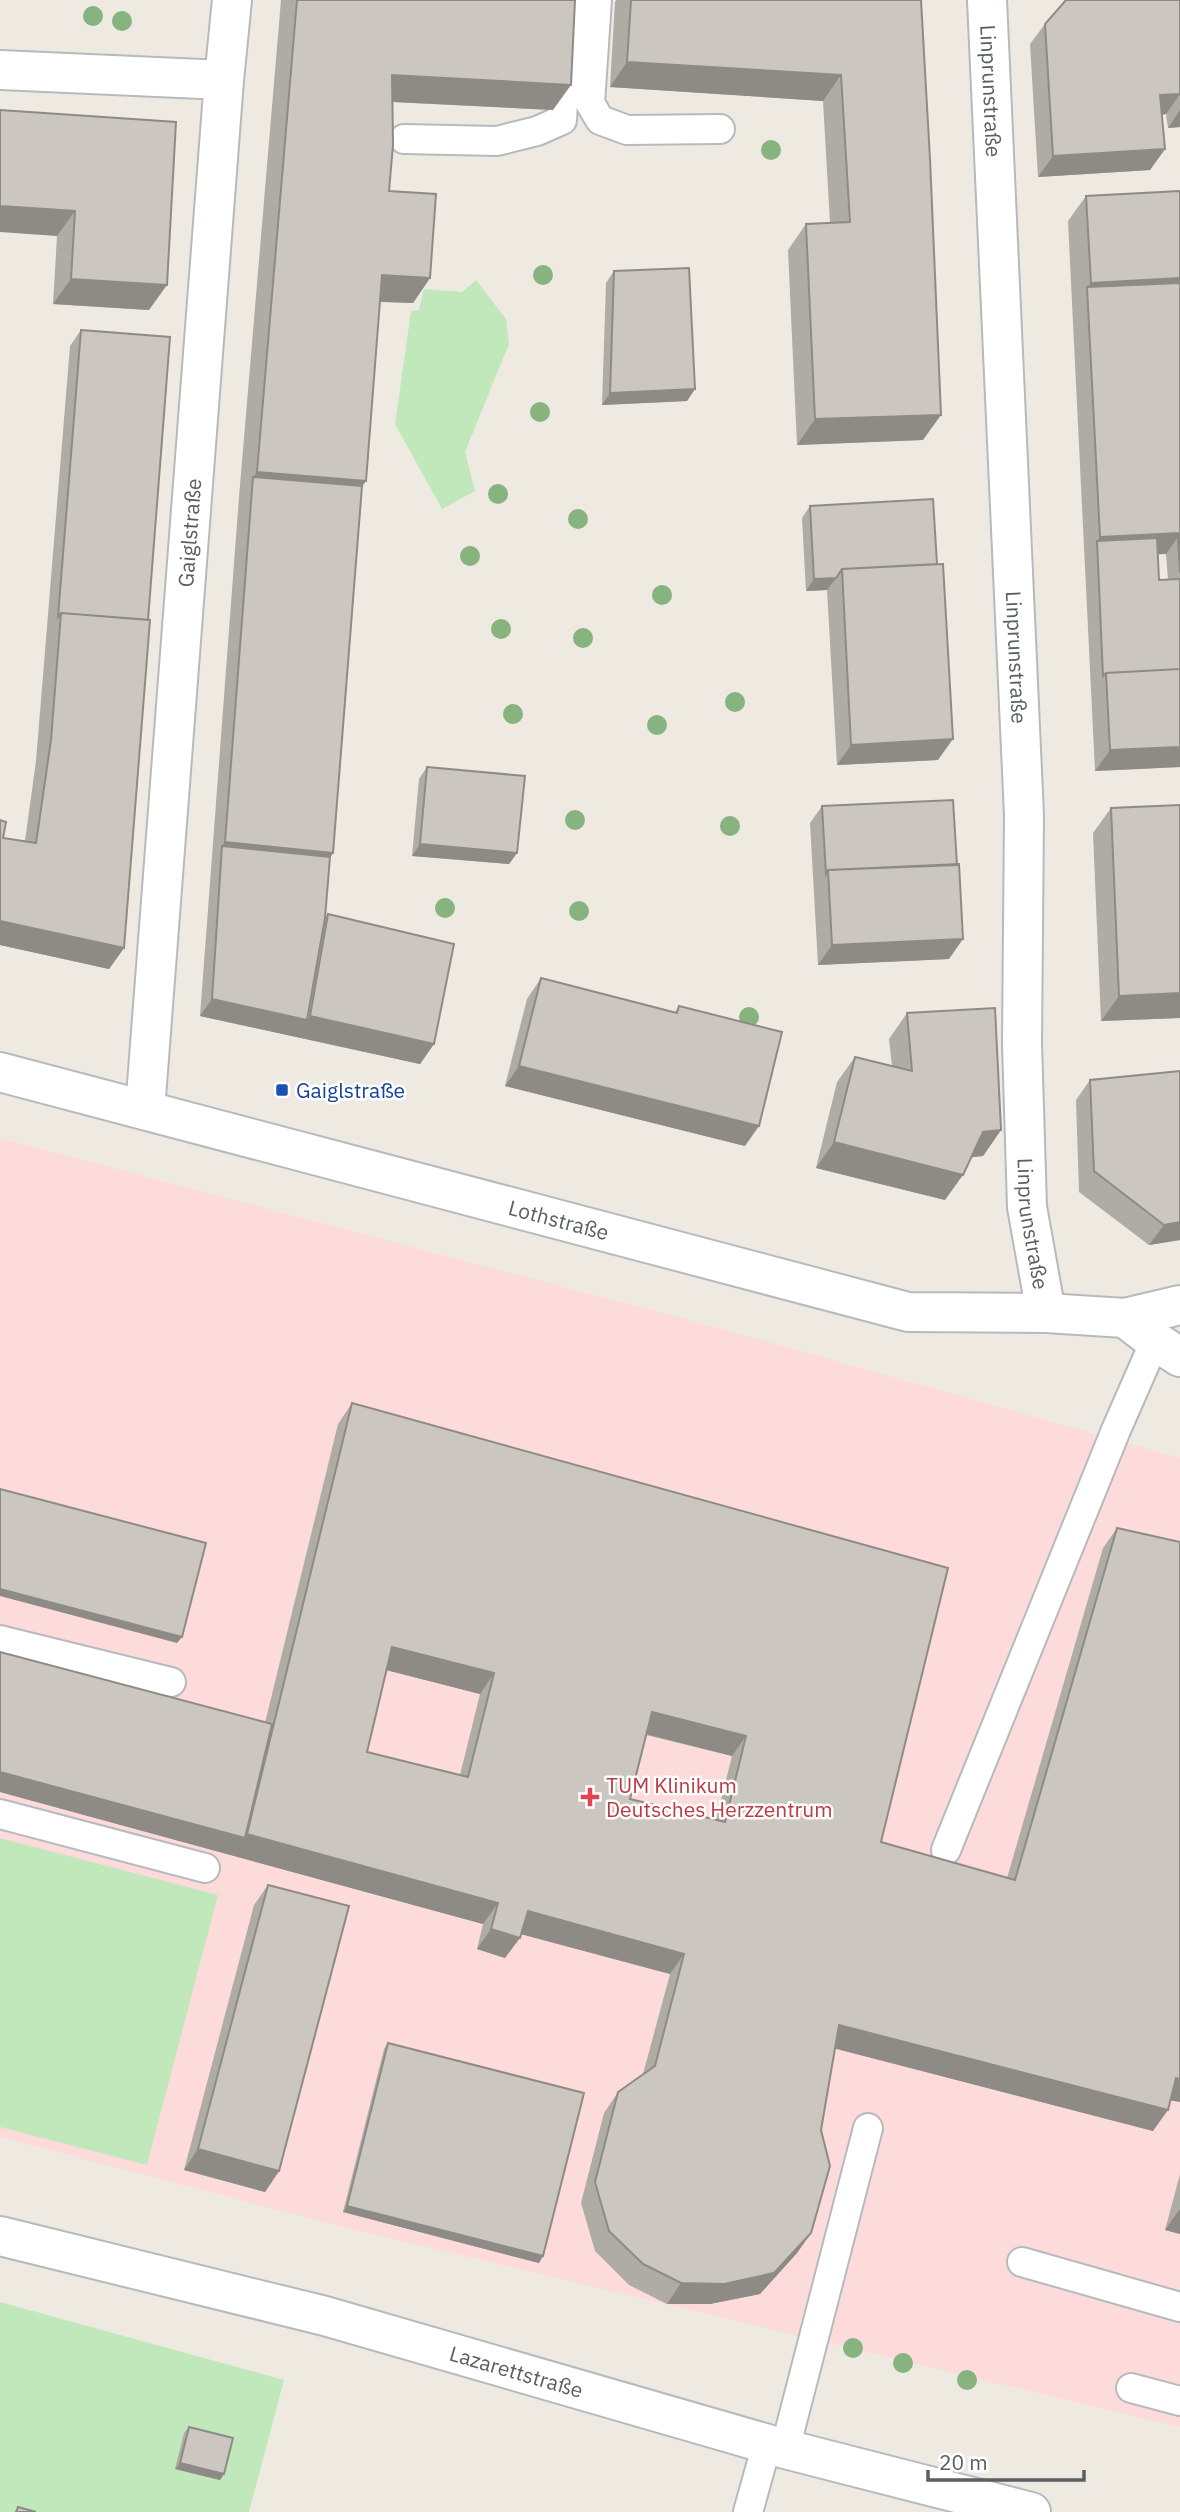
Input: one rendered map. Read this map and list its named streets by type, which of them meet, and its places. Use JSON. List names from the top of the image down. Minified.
{"streets":{"street":["Linprunstraße","Gaiglstraße","Lothstraße","Lazarettstraße"]},"crossings":[["Linprunstraße","Lothstraße"],["Gaiglstraße","Lothstraße"]],"places":{"transit":["Gaiglstraße"],"health":["TUM Klinikum Deutsches Herzzentrum"]},"scale_bar":"20 m"}
